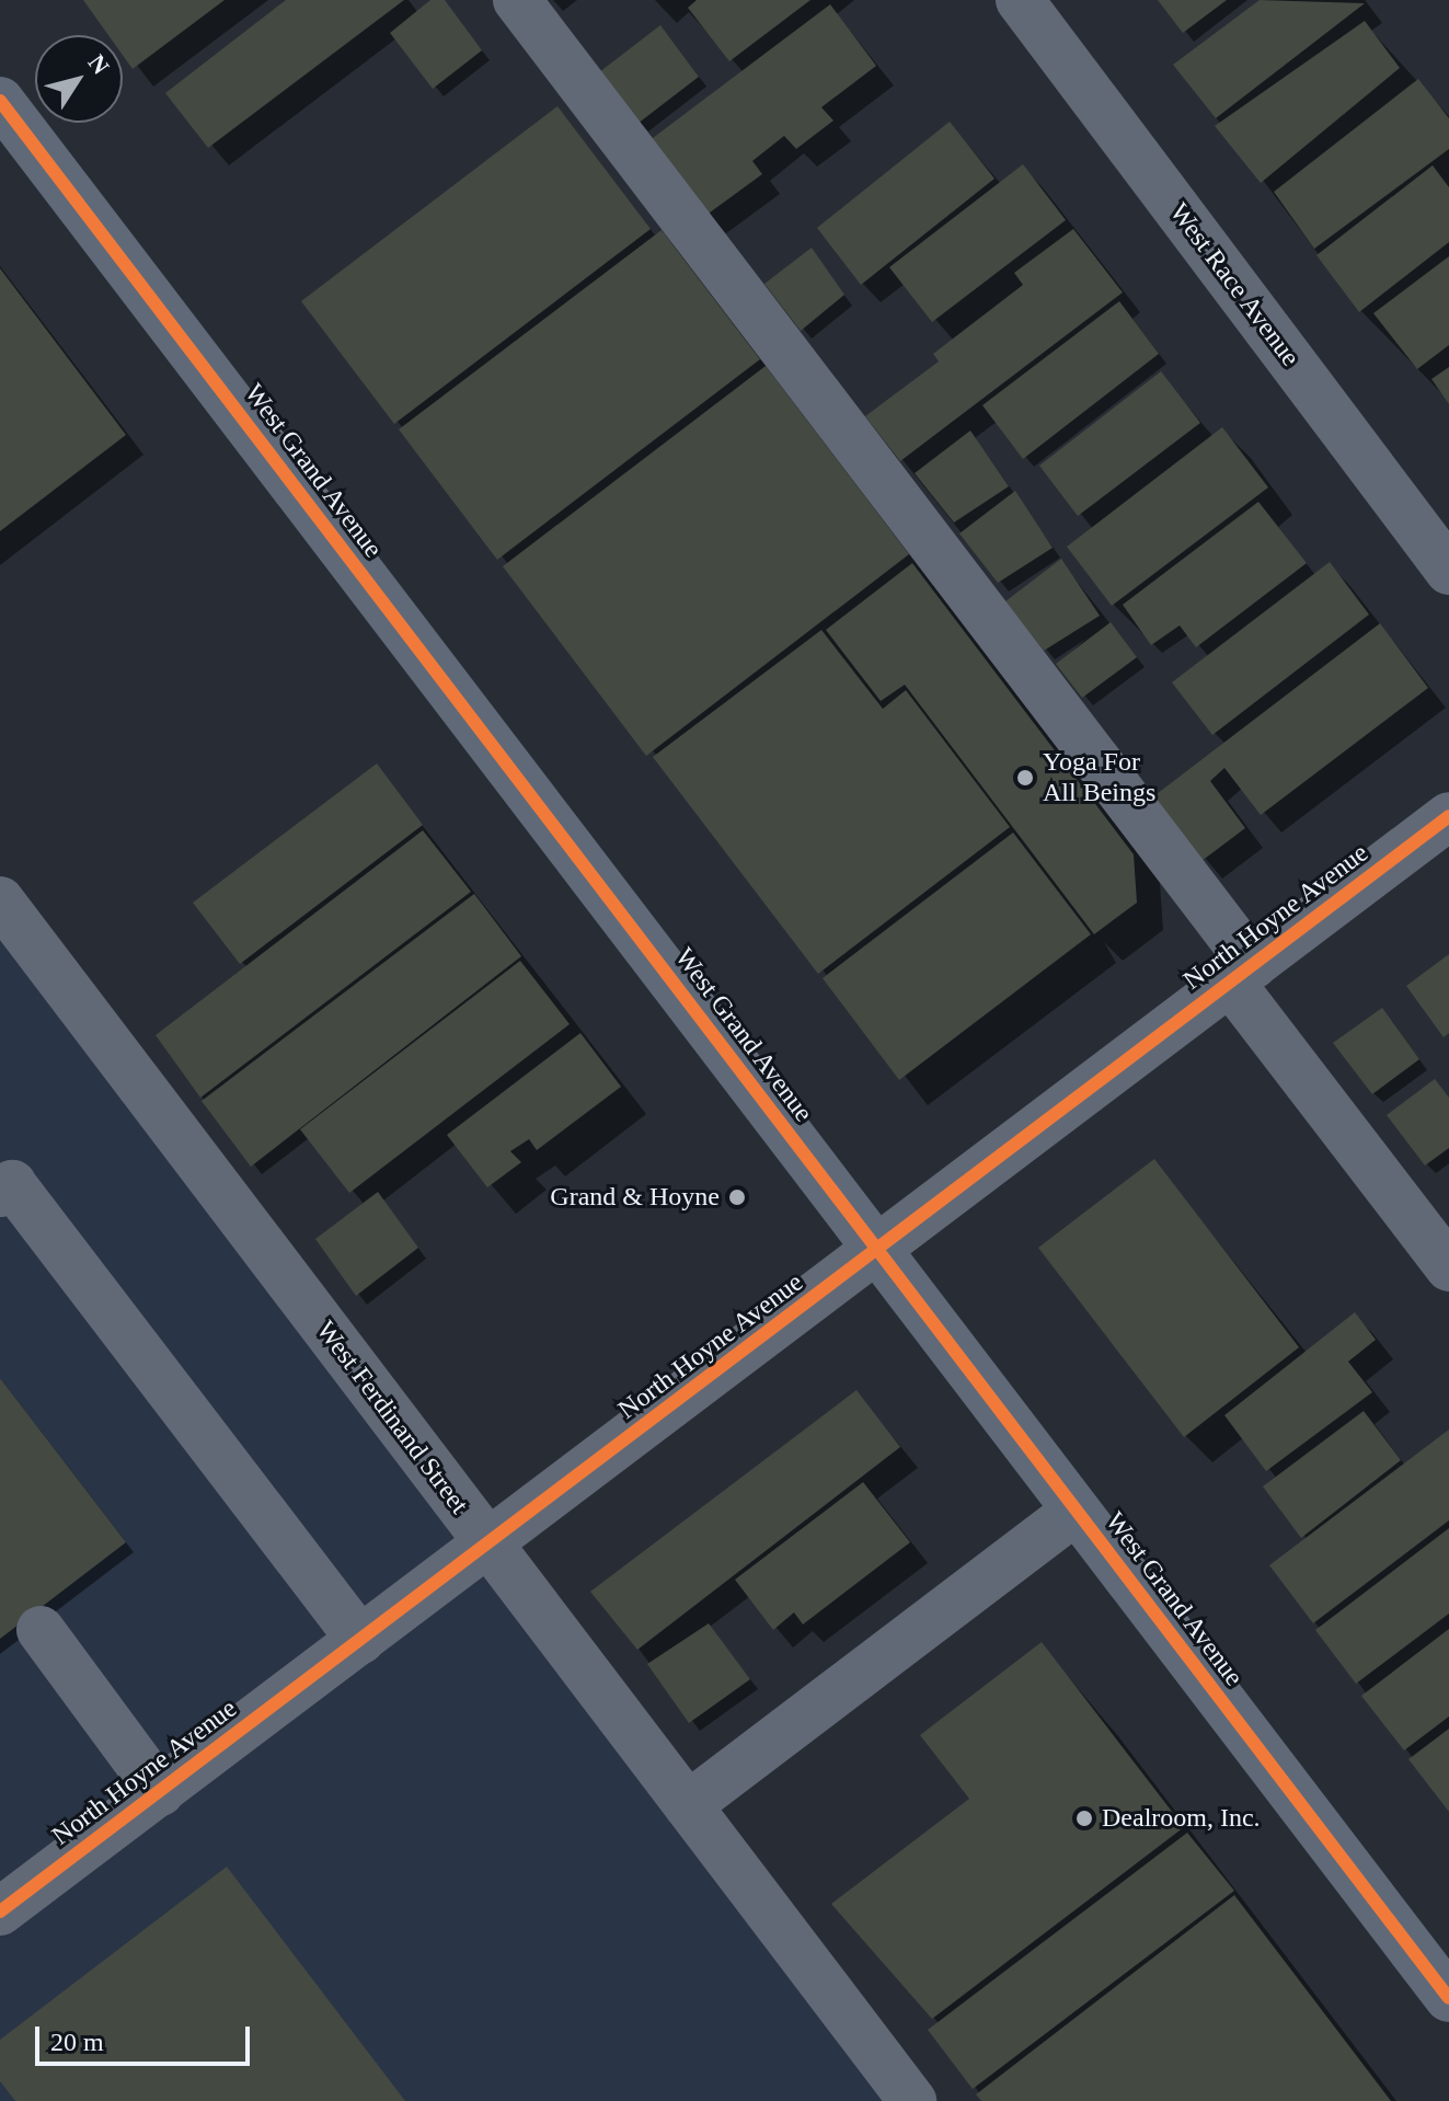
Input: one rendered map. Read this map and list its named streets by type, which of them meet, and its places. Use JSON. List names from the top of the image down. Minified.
{"streets":{"main road":["West Grand Avenue"],"street":["West Race Avenue","North Hoyne Avenue","West Ferdinand Street"]},"crossings":[["West Grand Avenue","North Hoyne Avenue"],["North Hoyne Avenue","West Ferdinand Street"]],"places":["Yoga For All Beings","Grand & Hoyne","Dealroom, Inc."],"scale_bar":"20 m","north":"top right"}
